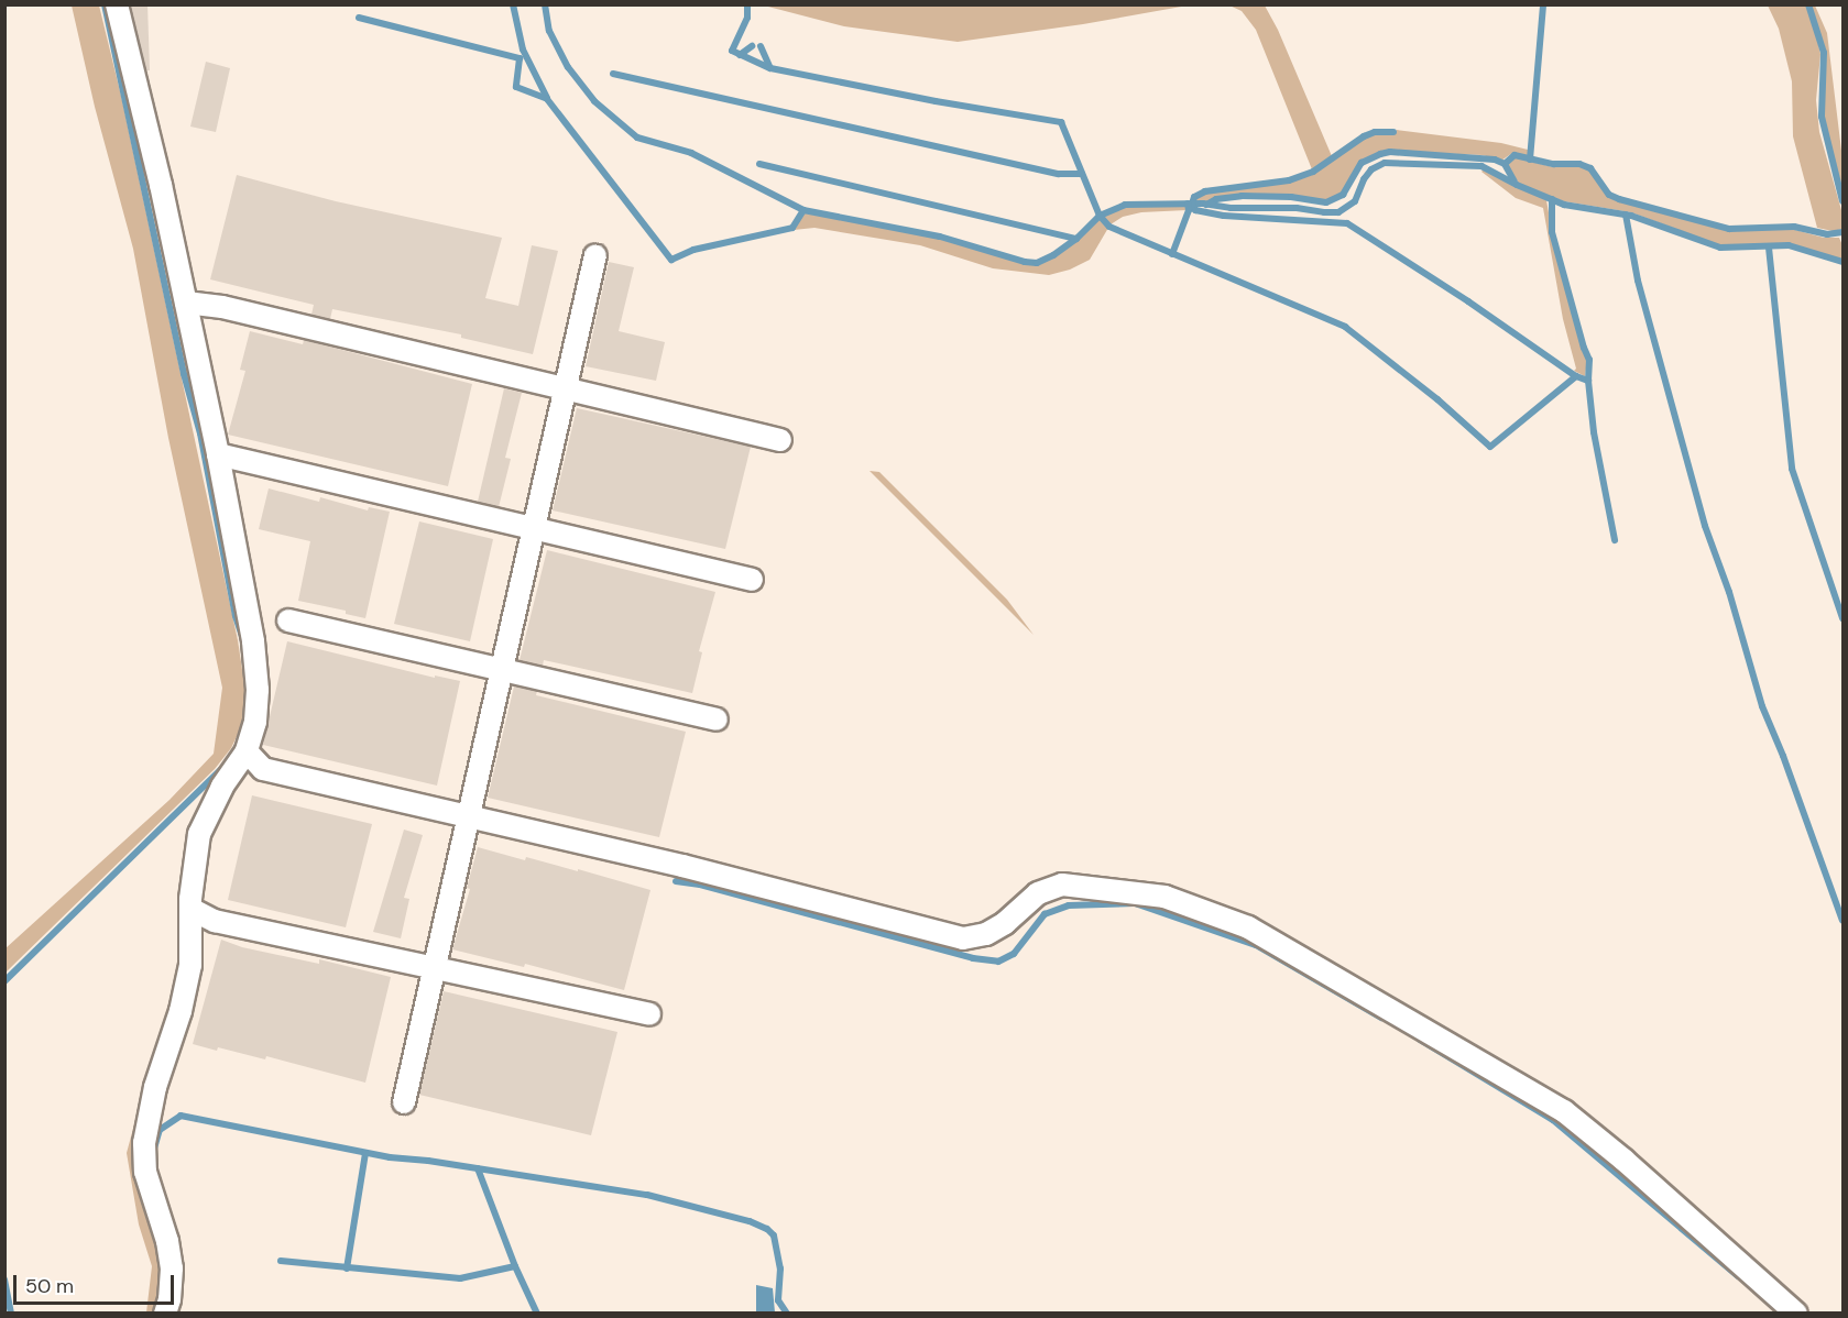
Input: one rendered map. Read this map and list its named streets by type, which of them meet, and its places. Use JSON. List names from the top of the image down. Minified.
{"scale_bar":"50 m"}
